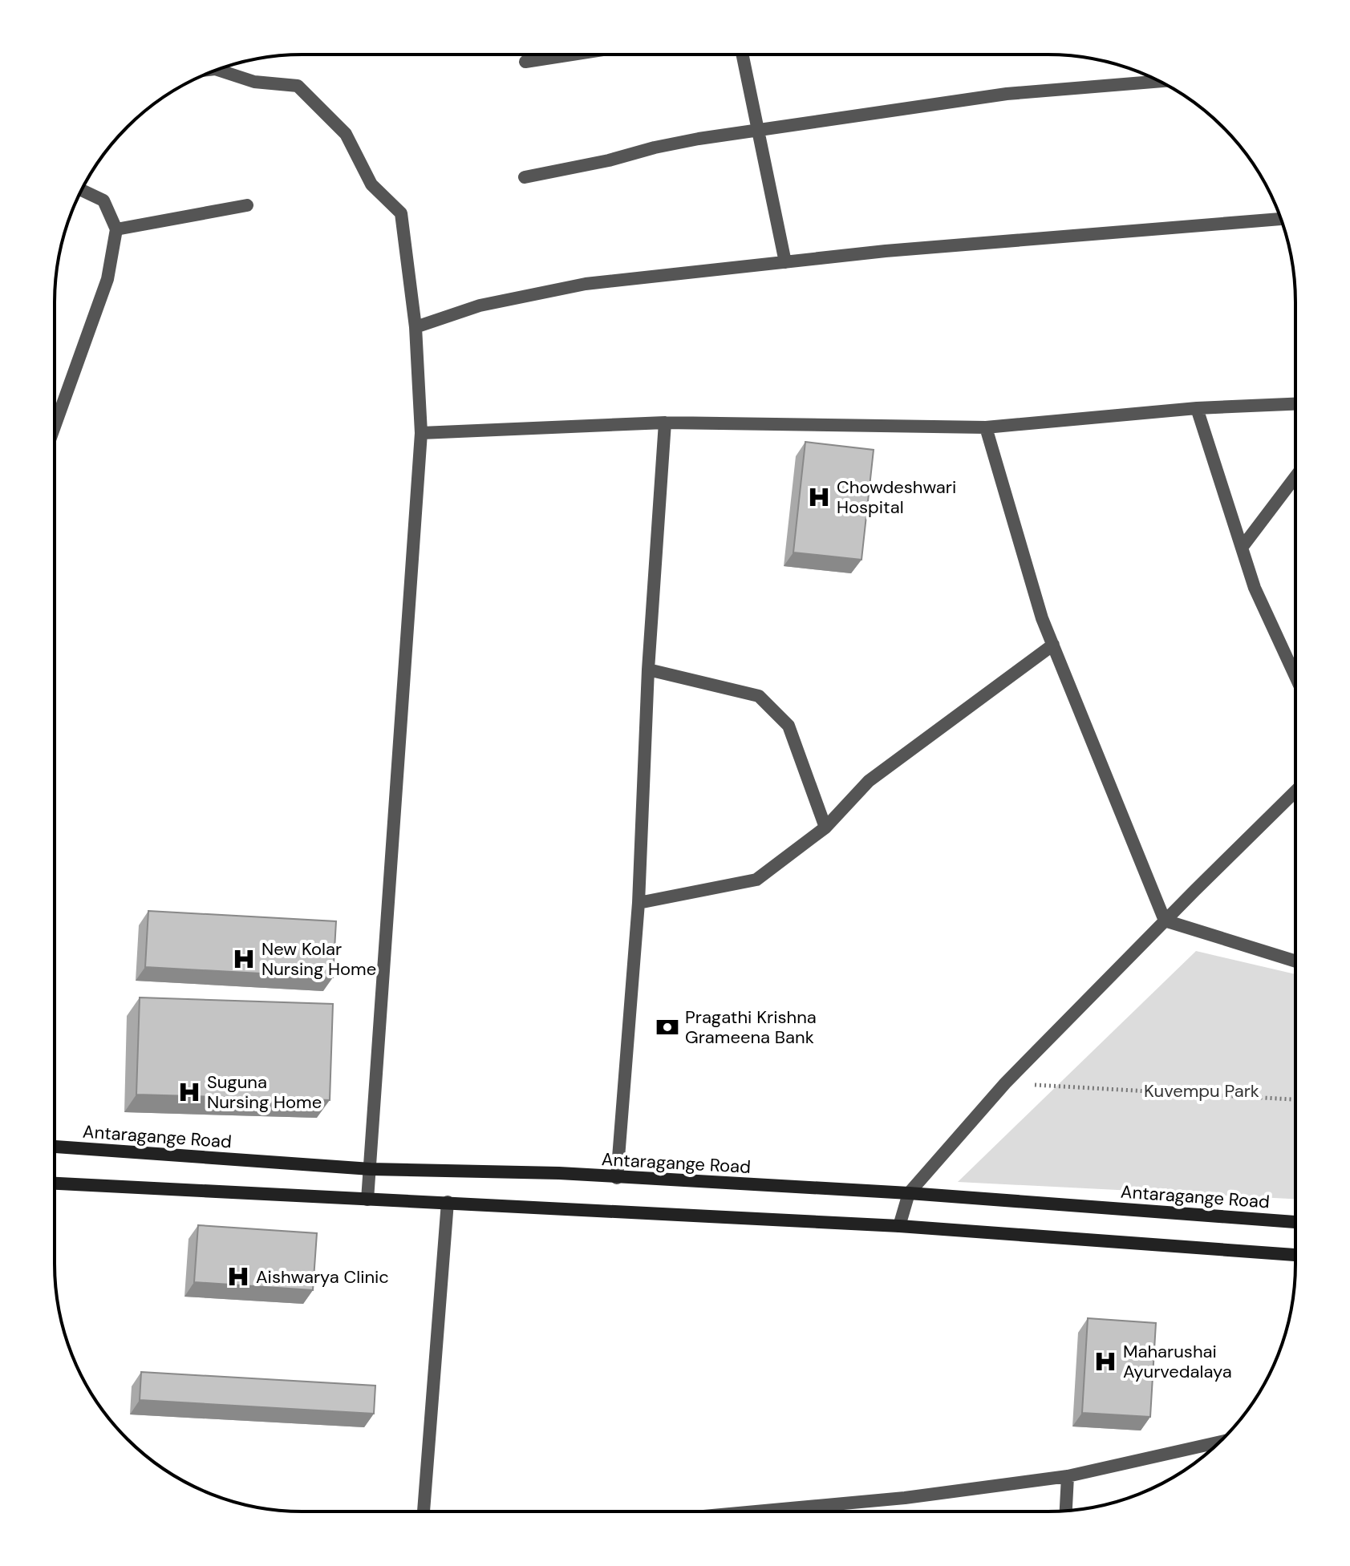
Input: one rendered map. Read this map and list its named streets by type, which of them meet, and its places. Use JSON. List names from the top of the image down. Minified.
{"streets":{"street":["Antaragange Road"]},"parks":["Kuvempu Park"],"places":{"hospital":["Chowdeshwari Hospital","New Kolar Nursing Home","Suguna Nursing Home","Aishwarya Clinic","Maharushai Ayurvedalaya"],"bank":["Pragathi Krishna Grameena Bank"]}}
